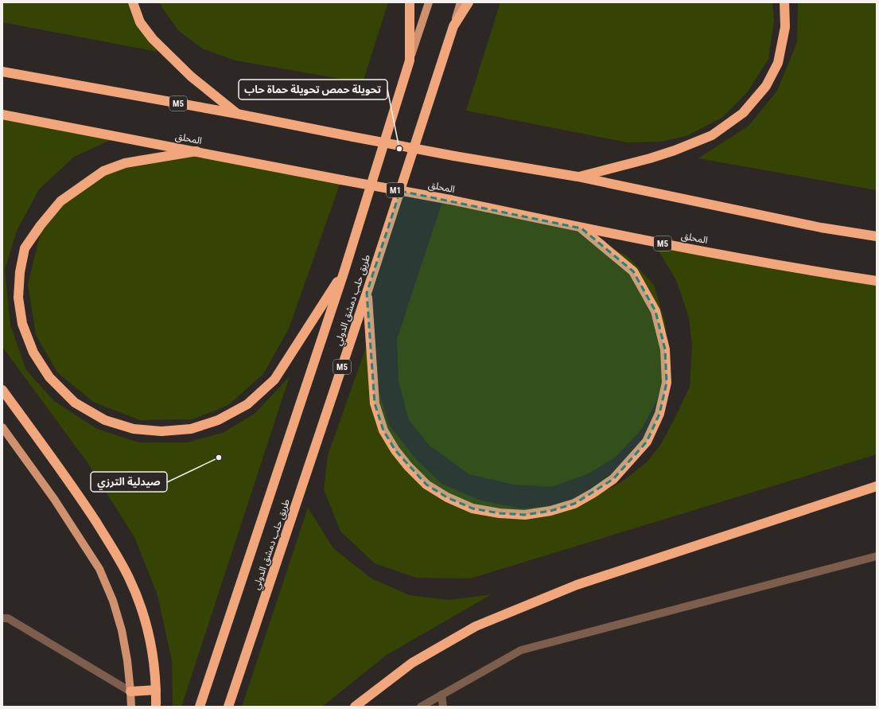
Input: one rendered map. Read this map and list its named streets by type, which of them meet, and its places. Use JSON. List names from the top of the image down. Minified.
{"streets":{"highway":["M5","المحلق","M1","طريق حلب دمشق الدولي"]},"places":["تحويلة حمص تحويلة حماة حاب","صيدلية الترزي"]}
